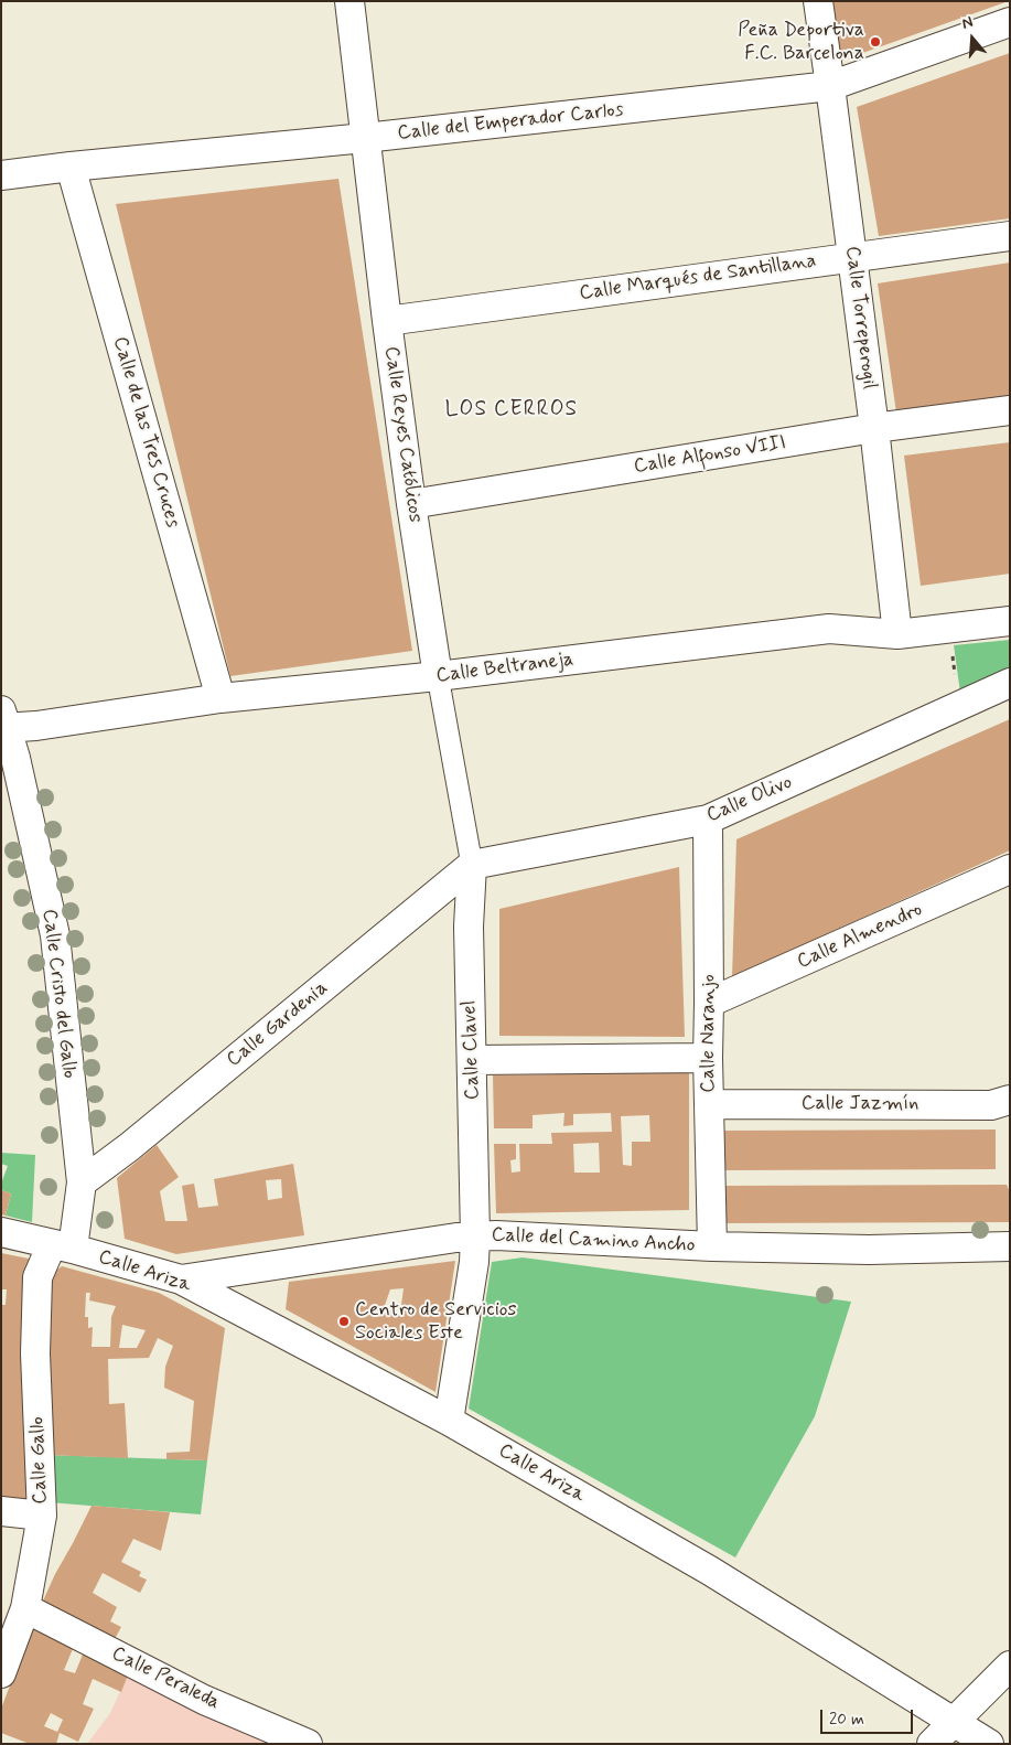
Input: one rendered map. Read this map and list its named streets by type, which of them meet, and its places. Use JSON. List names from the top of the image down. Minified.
{"streets":{"street":["Calle del Emperador Carlos","Calle Marqués de Santillana","Calle Torreperogil","Calle de las Tres Cruces","Calle Reyes Católicos","Calle Alfonso VIII","Calle Beltraneja","Calle Olivo","Calle Almendro","Calle Cristo del Gallo","Calle Gardenia","Calle Naranjo","Calle Clavel","Calle Jazmín","Calle del Camino Ancho","Calle Ariza","Calle Gallo","Calle Peraleda"]},"crossings":[["Calle del Emperador Carlos","Calle Torreperogil"],["Calle del Emperador Carlos","Calle de las Tres Cruces"],["Calle del Emperador Carlos","Calle Reyes Católicos"],["Calle Marqués de Santillana","Calle Torreperogil"],["Calle Marqués de Santillana","Calle Reyes Católicos"],["Calle Torreperogil","Calle Alfonso VIII"],["Calle Torreperogil","Calle Beltraneja"],["Calle de las Tres Cruces","Calle Beltraneja"],["Calle Reyes Católicos","Calle Alfonso VIII"],["Calle Reyes Católicos","Calle Beltraneja"],["Calle Reyes Católicos","Calle Olivo"],["Calle Reyes Católicos","Calle Gardenia"],["Calle Reyes Católicos","Calle Clavel"],["Calle Beltraneja","Calle Cristo del Gallo"],["Calle Olivo","Calle Gardenia"],["Calle Olivo","Calle Naranjo"],["Calle Olivo","Calle Clavel"],["Calle Almendro","Calle Naranjo"],["Calle Cristo del Gallo","Calle Gardenia"],["Calle Cristo del Gallo","Calle Ariza"],["Calle Cristo del Gallo","Calle Gallo"],["Calle Gardenia","Calle Clavel"],["Calle Naranjo","Calle Jazmín"],["Calle Naranjo","Calle del Camino Ancho"],["Calle Clavel","Calle del Camino Ancho"],["Calle Clavel","Calle Ariza"],["Calle del Camino Ancho","Calle Ariza"],["Calle Ariza","Calle Gallo"],["Calle Gallo","Calle Peraleda"]],"districts":["LOS CERROS"],"places":["Peña Deportiva F.C. Barcelona","Centro de Servicios Sociales Este"],"scale_bar":"20 m","north":"top"}
